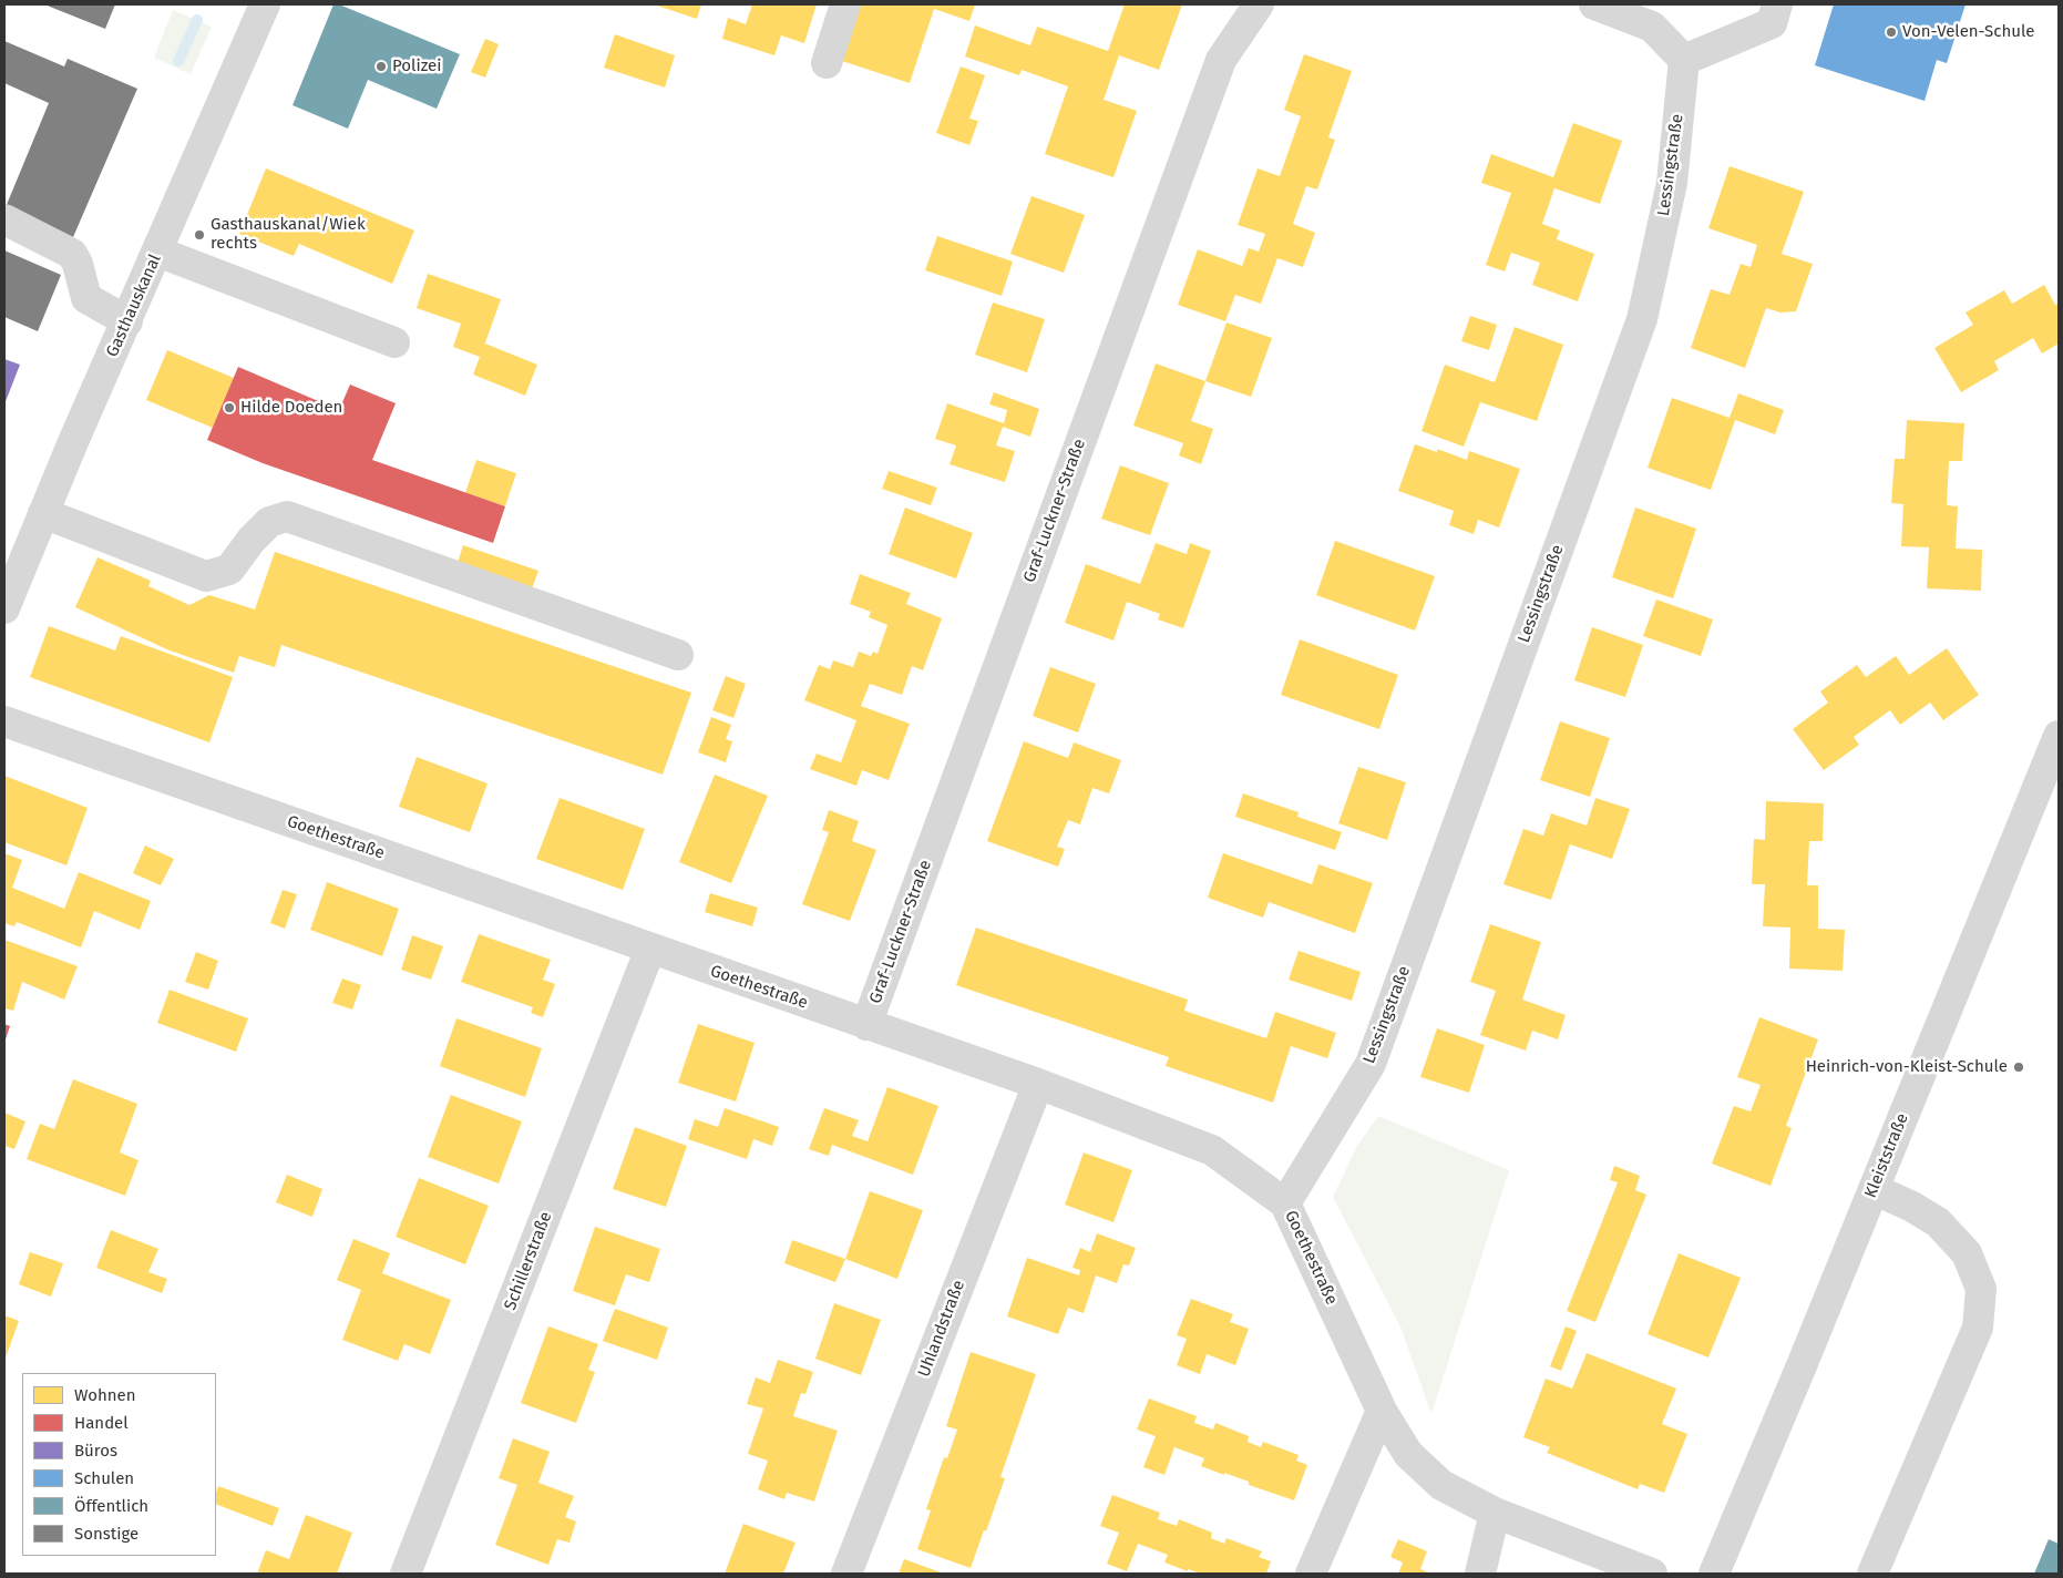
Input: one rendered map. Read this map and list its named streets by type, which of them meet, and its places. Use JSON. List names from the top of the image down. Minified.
{"streets":{"street":["Lessingstraße","Gasthauskanal","Graf-Luckner-Straße","Goethestraße","Kleiststraße","Schillerstraße","Uhlandstraße"]},"crossings":[["Lessingstraße","Goethestraße"],["Graf-Luckner-Straße","Goethestraße"],["Goethestraße","Schillerstraße"],["Goethestraße","Uhlandstraße"]],"places":["Von-Velen-Schule","Polizei","Gasthauskanal/Wiek rechts","Hilde Doeden","Heinrich-von-Kleist-Schule"],"legend":["Wohnen","Handel","Büros","Schulen","Öffentlich","Sonstige"]}
